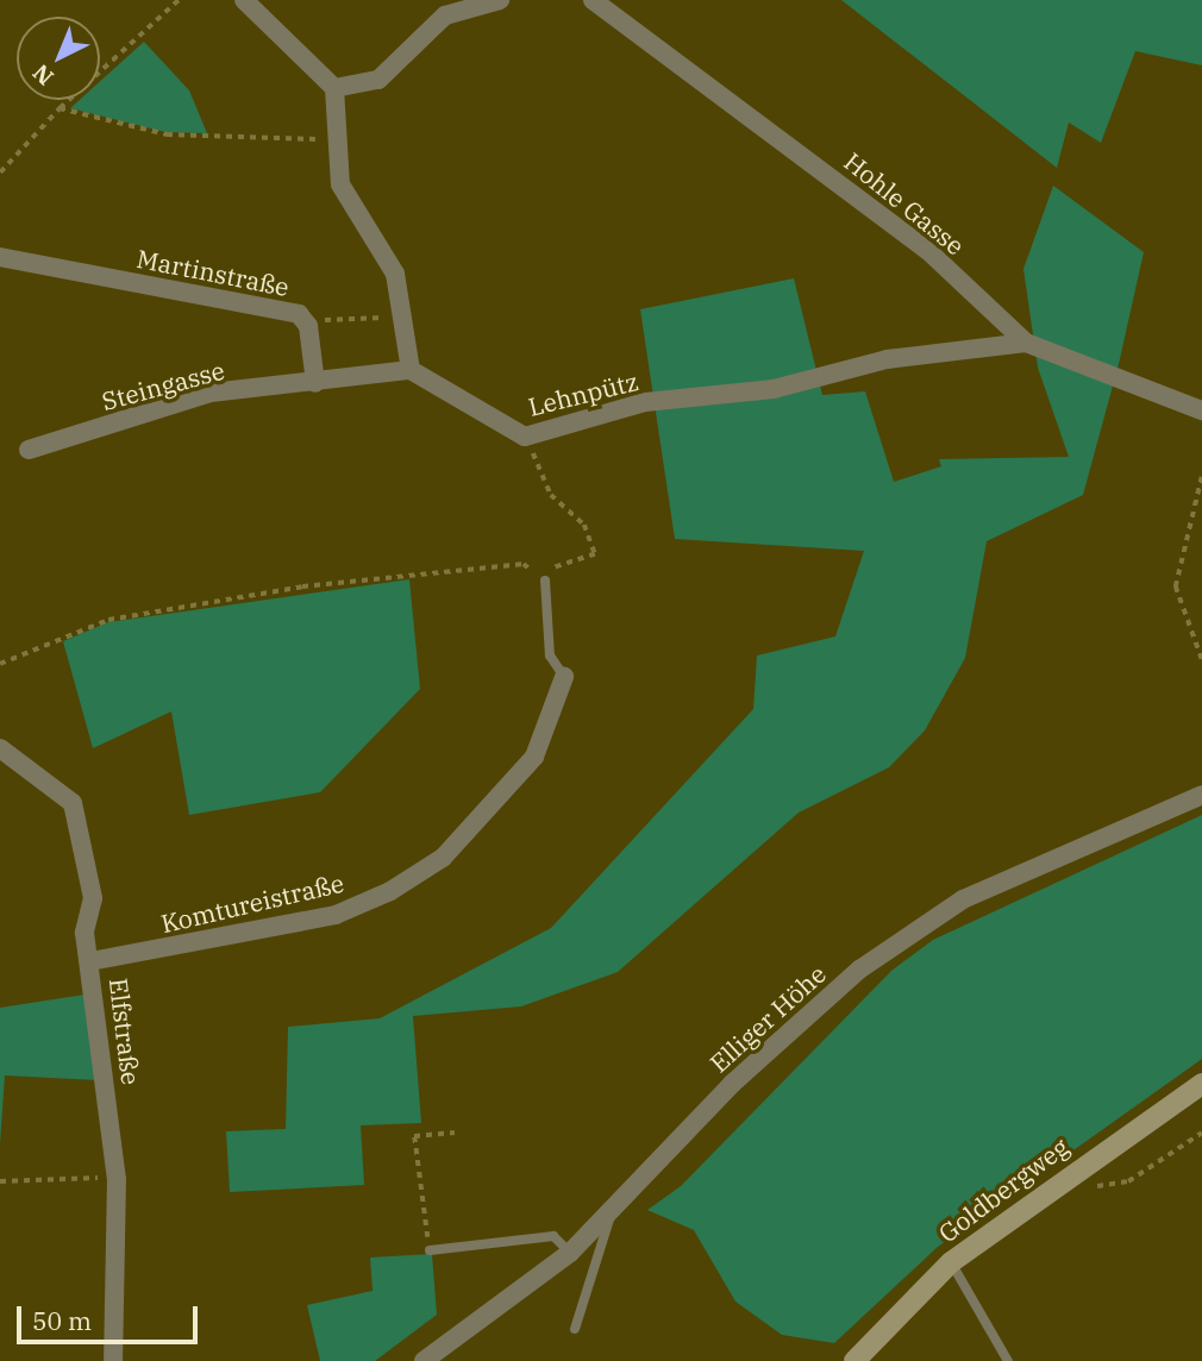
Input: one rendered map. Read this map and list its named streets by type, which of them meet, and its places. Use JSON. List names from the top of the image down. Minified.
{"streets":{"street":["Hohle Gasse","Martinstraße","Steingasse","Lehnpütz","Komtureistraße","Elliger Höhe","Elfstraße","Goldbergweg"]},"crossings":[["Hohle Gasse","Lehnpütz"],["Martinstraße","Steingasse"],["Komtureistraße","Elfstraße"]],"scale_bar":"50 m","north":"bottom left"}
